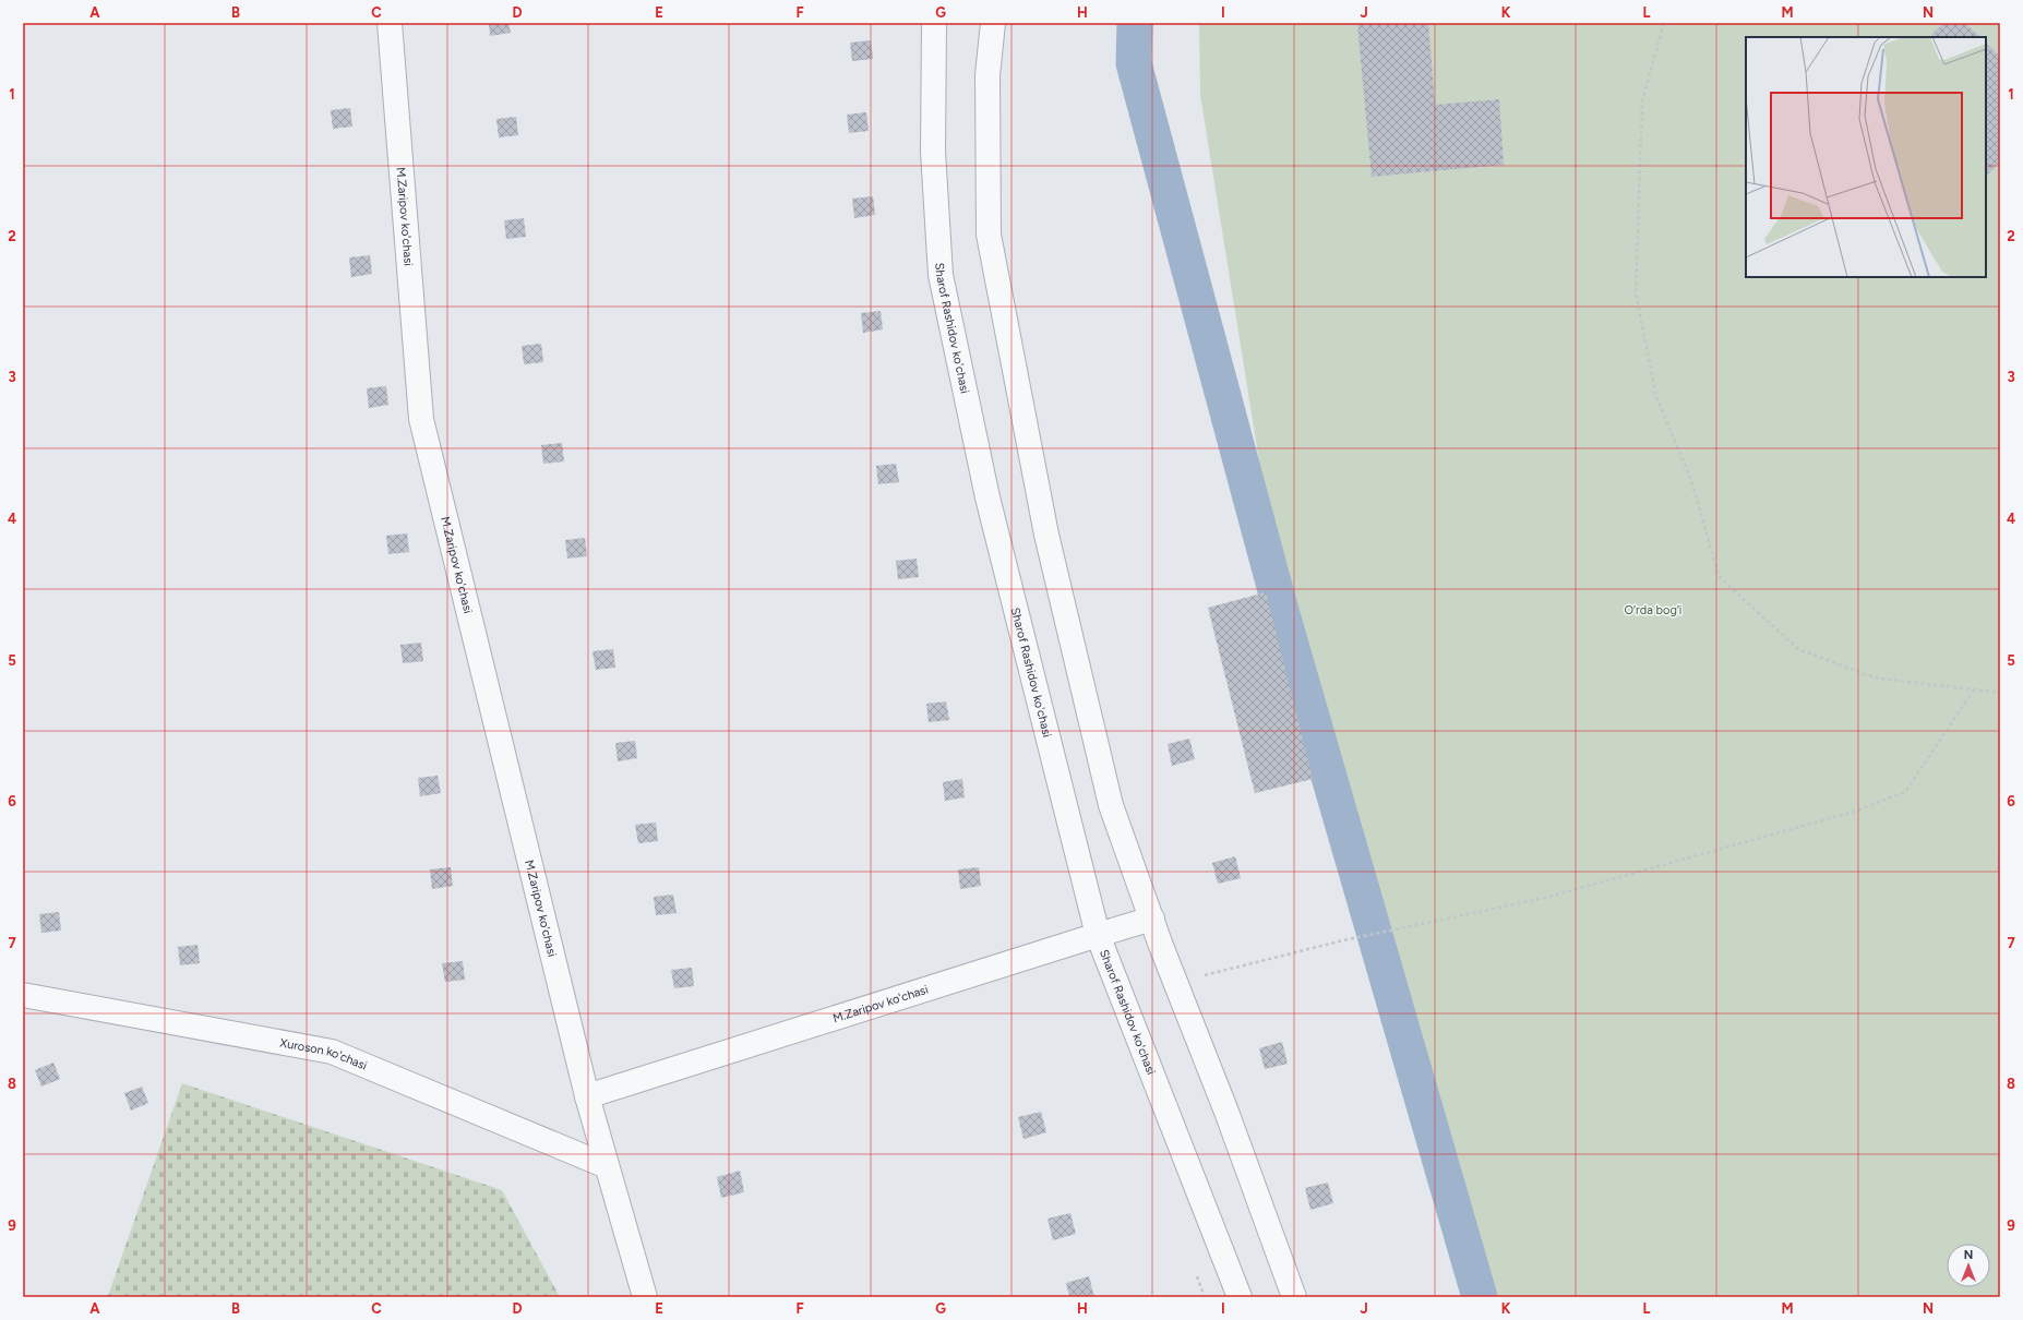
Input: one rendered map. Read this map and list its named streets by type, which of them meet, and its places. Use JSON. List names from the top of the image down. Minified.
{"streets":{"street":["M.Zaripov ko'chasi","Sharof Rashidov ko'chasi","Xuroson ko'chasi"]},"crossings":[["M.Zaripov ko'chasi","Sharof Rashidov ko'chasi"],["M.Zaripov ko'chasi","Xuroson ko'chasi"]],"parks":["O’rda bog’i"],"north":"top","grid":{"columns":["A","B","C","D","E","F","G","H","I","J","K","L","M","N"],"rows":["1","2","3","4","5","6","7","8","9"]}}
